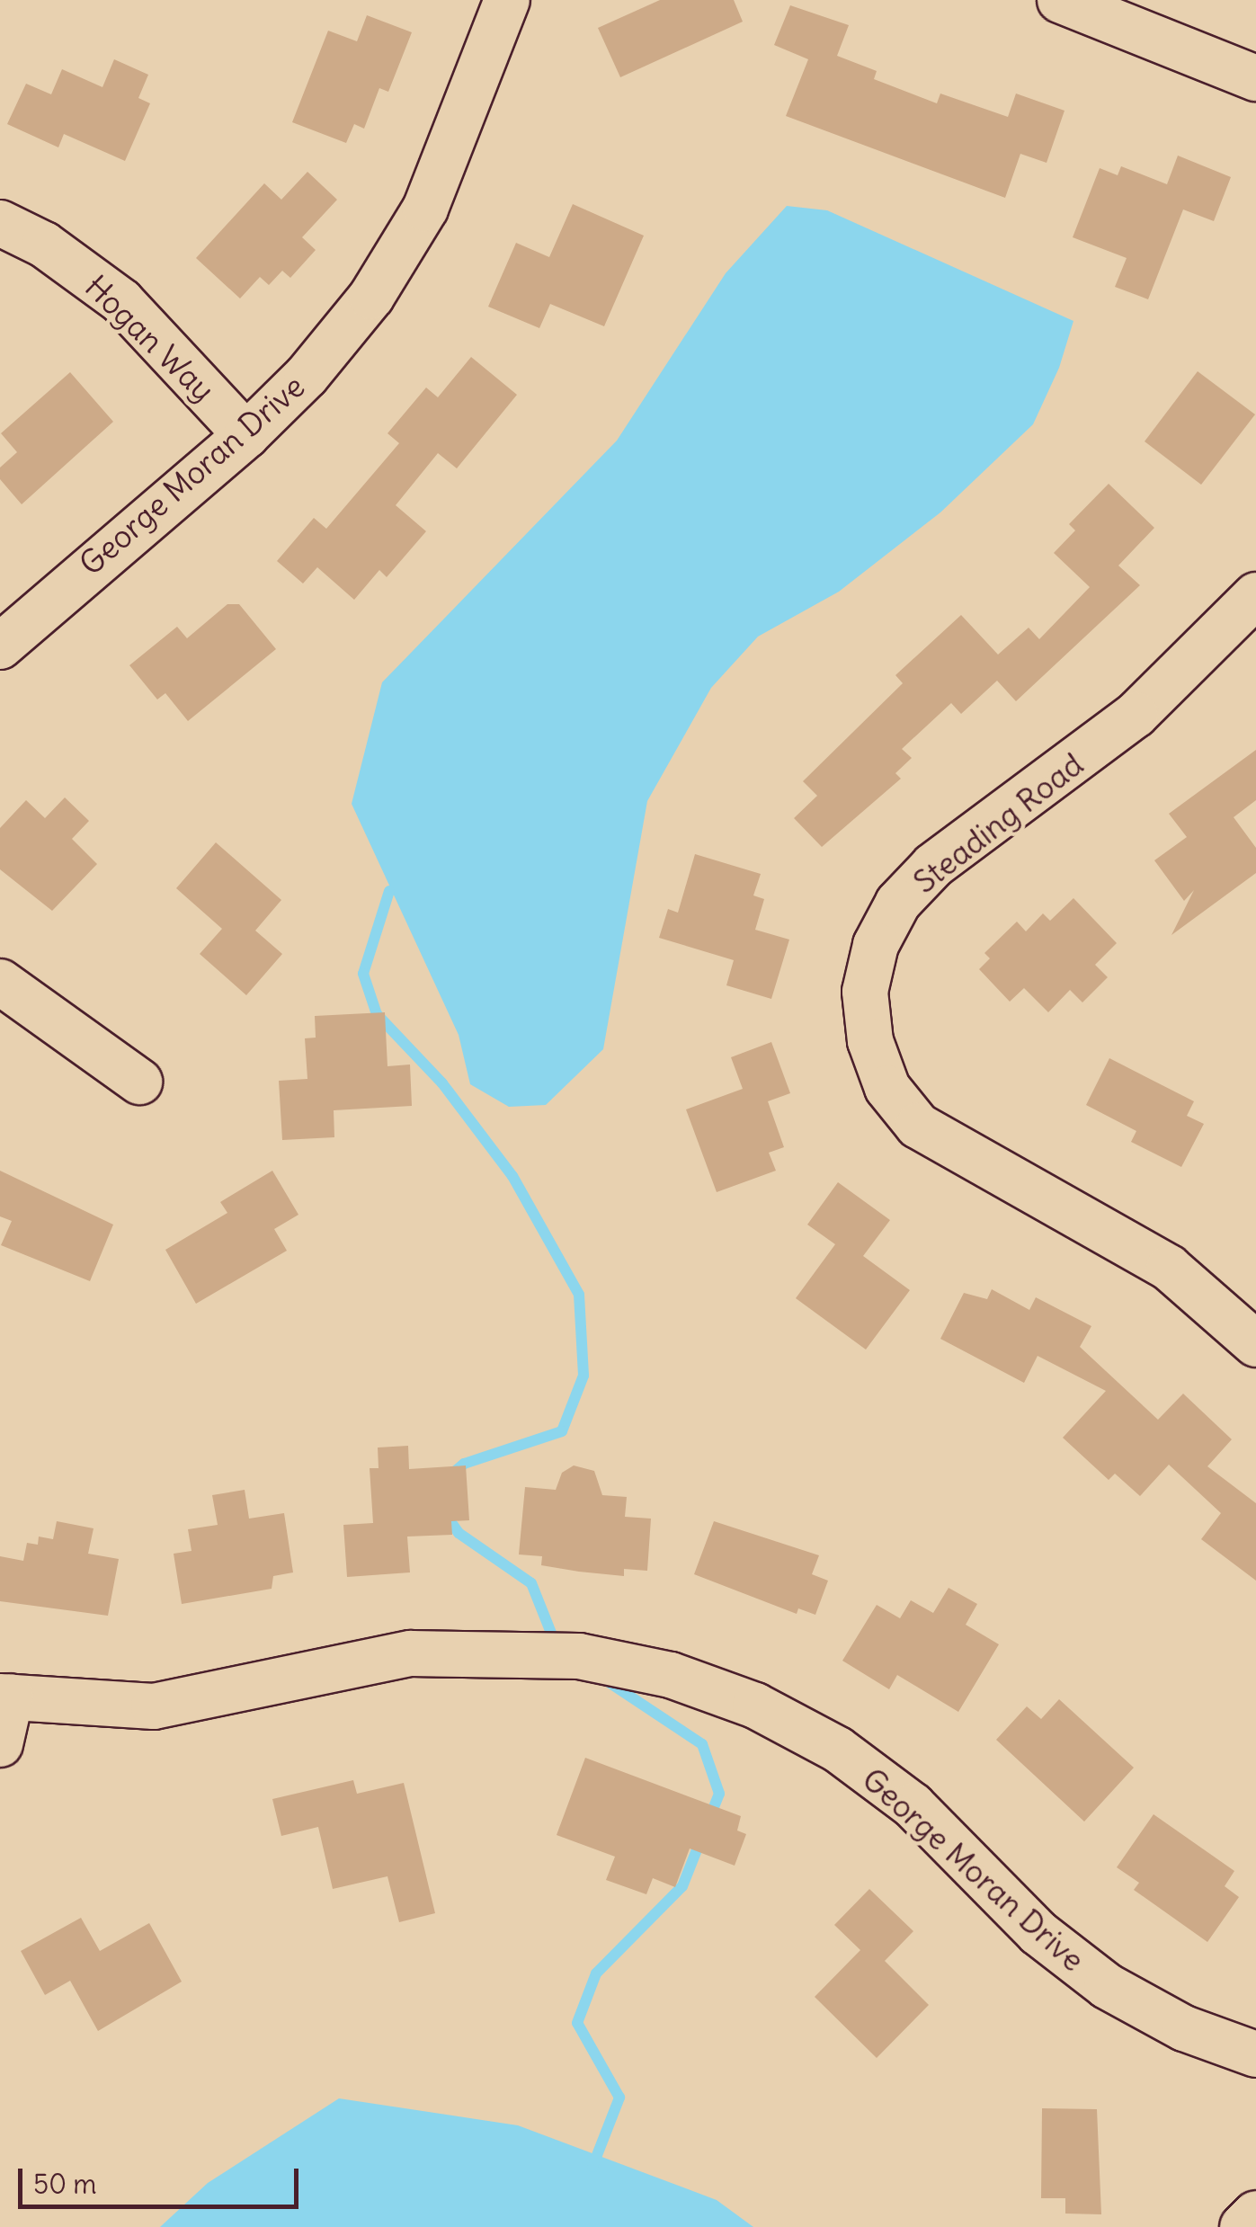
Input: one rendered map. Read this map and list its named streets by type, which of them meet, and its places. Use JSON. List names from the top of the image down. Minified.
{"streets":{"street":["Hogan Way","George Moran Drive","Steading Road"]},"crossings":[["Hogan Way","George Moran Drive"]],"scale_bar":"50 m"}
